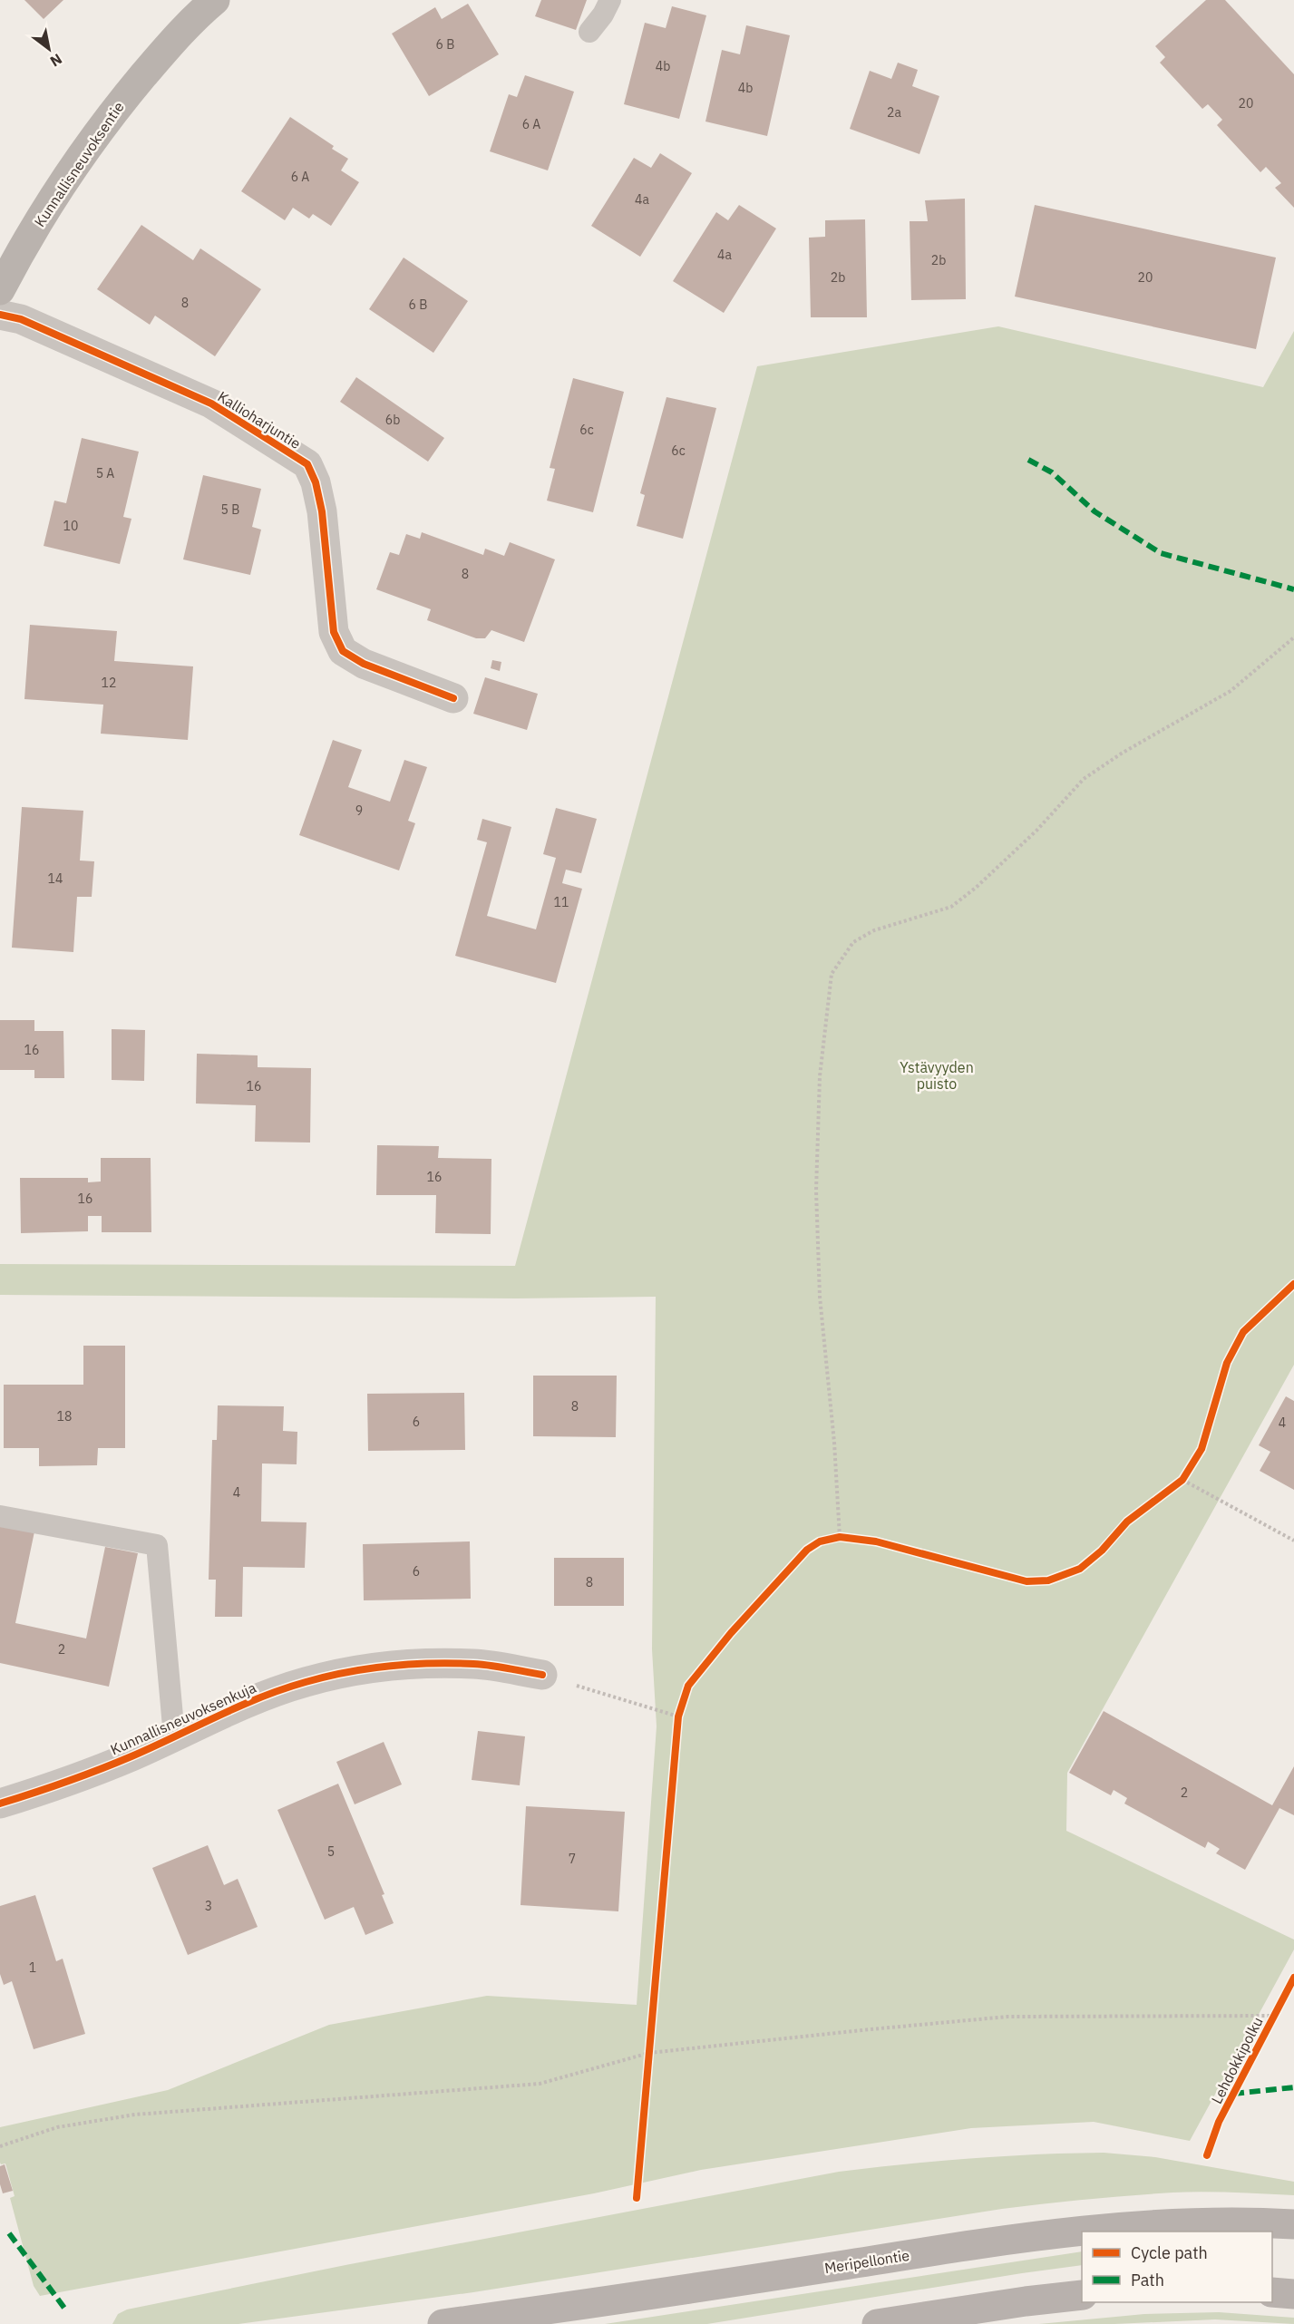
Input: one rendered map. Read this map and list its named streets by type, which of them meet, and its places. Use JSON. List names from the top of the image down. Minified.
{"streets":{"main road":["Meripellontie"],"street":["Kunnallisneuvoksentie","Kallioharjuntie","Kunnallisneuvoksenkuja"],"cycle path":["Lehdokkipolku"]},"parks":["Ystävyyden puisto"],"house_numbers":["6 B","4b","4b","20","2a","6 A","6 A","4a","4a","2b","2b","20","8","6 B","6b","6c","6c","5 A","5 B","10","8","12","9","14","11","16","16","16","16","8","18","6","4","4","6","8","2","2","5","7","3","1"],"legend":["Cycle path","Path"],"north":"bottom right"}
